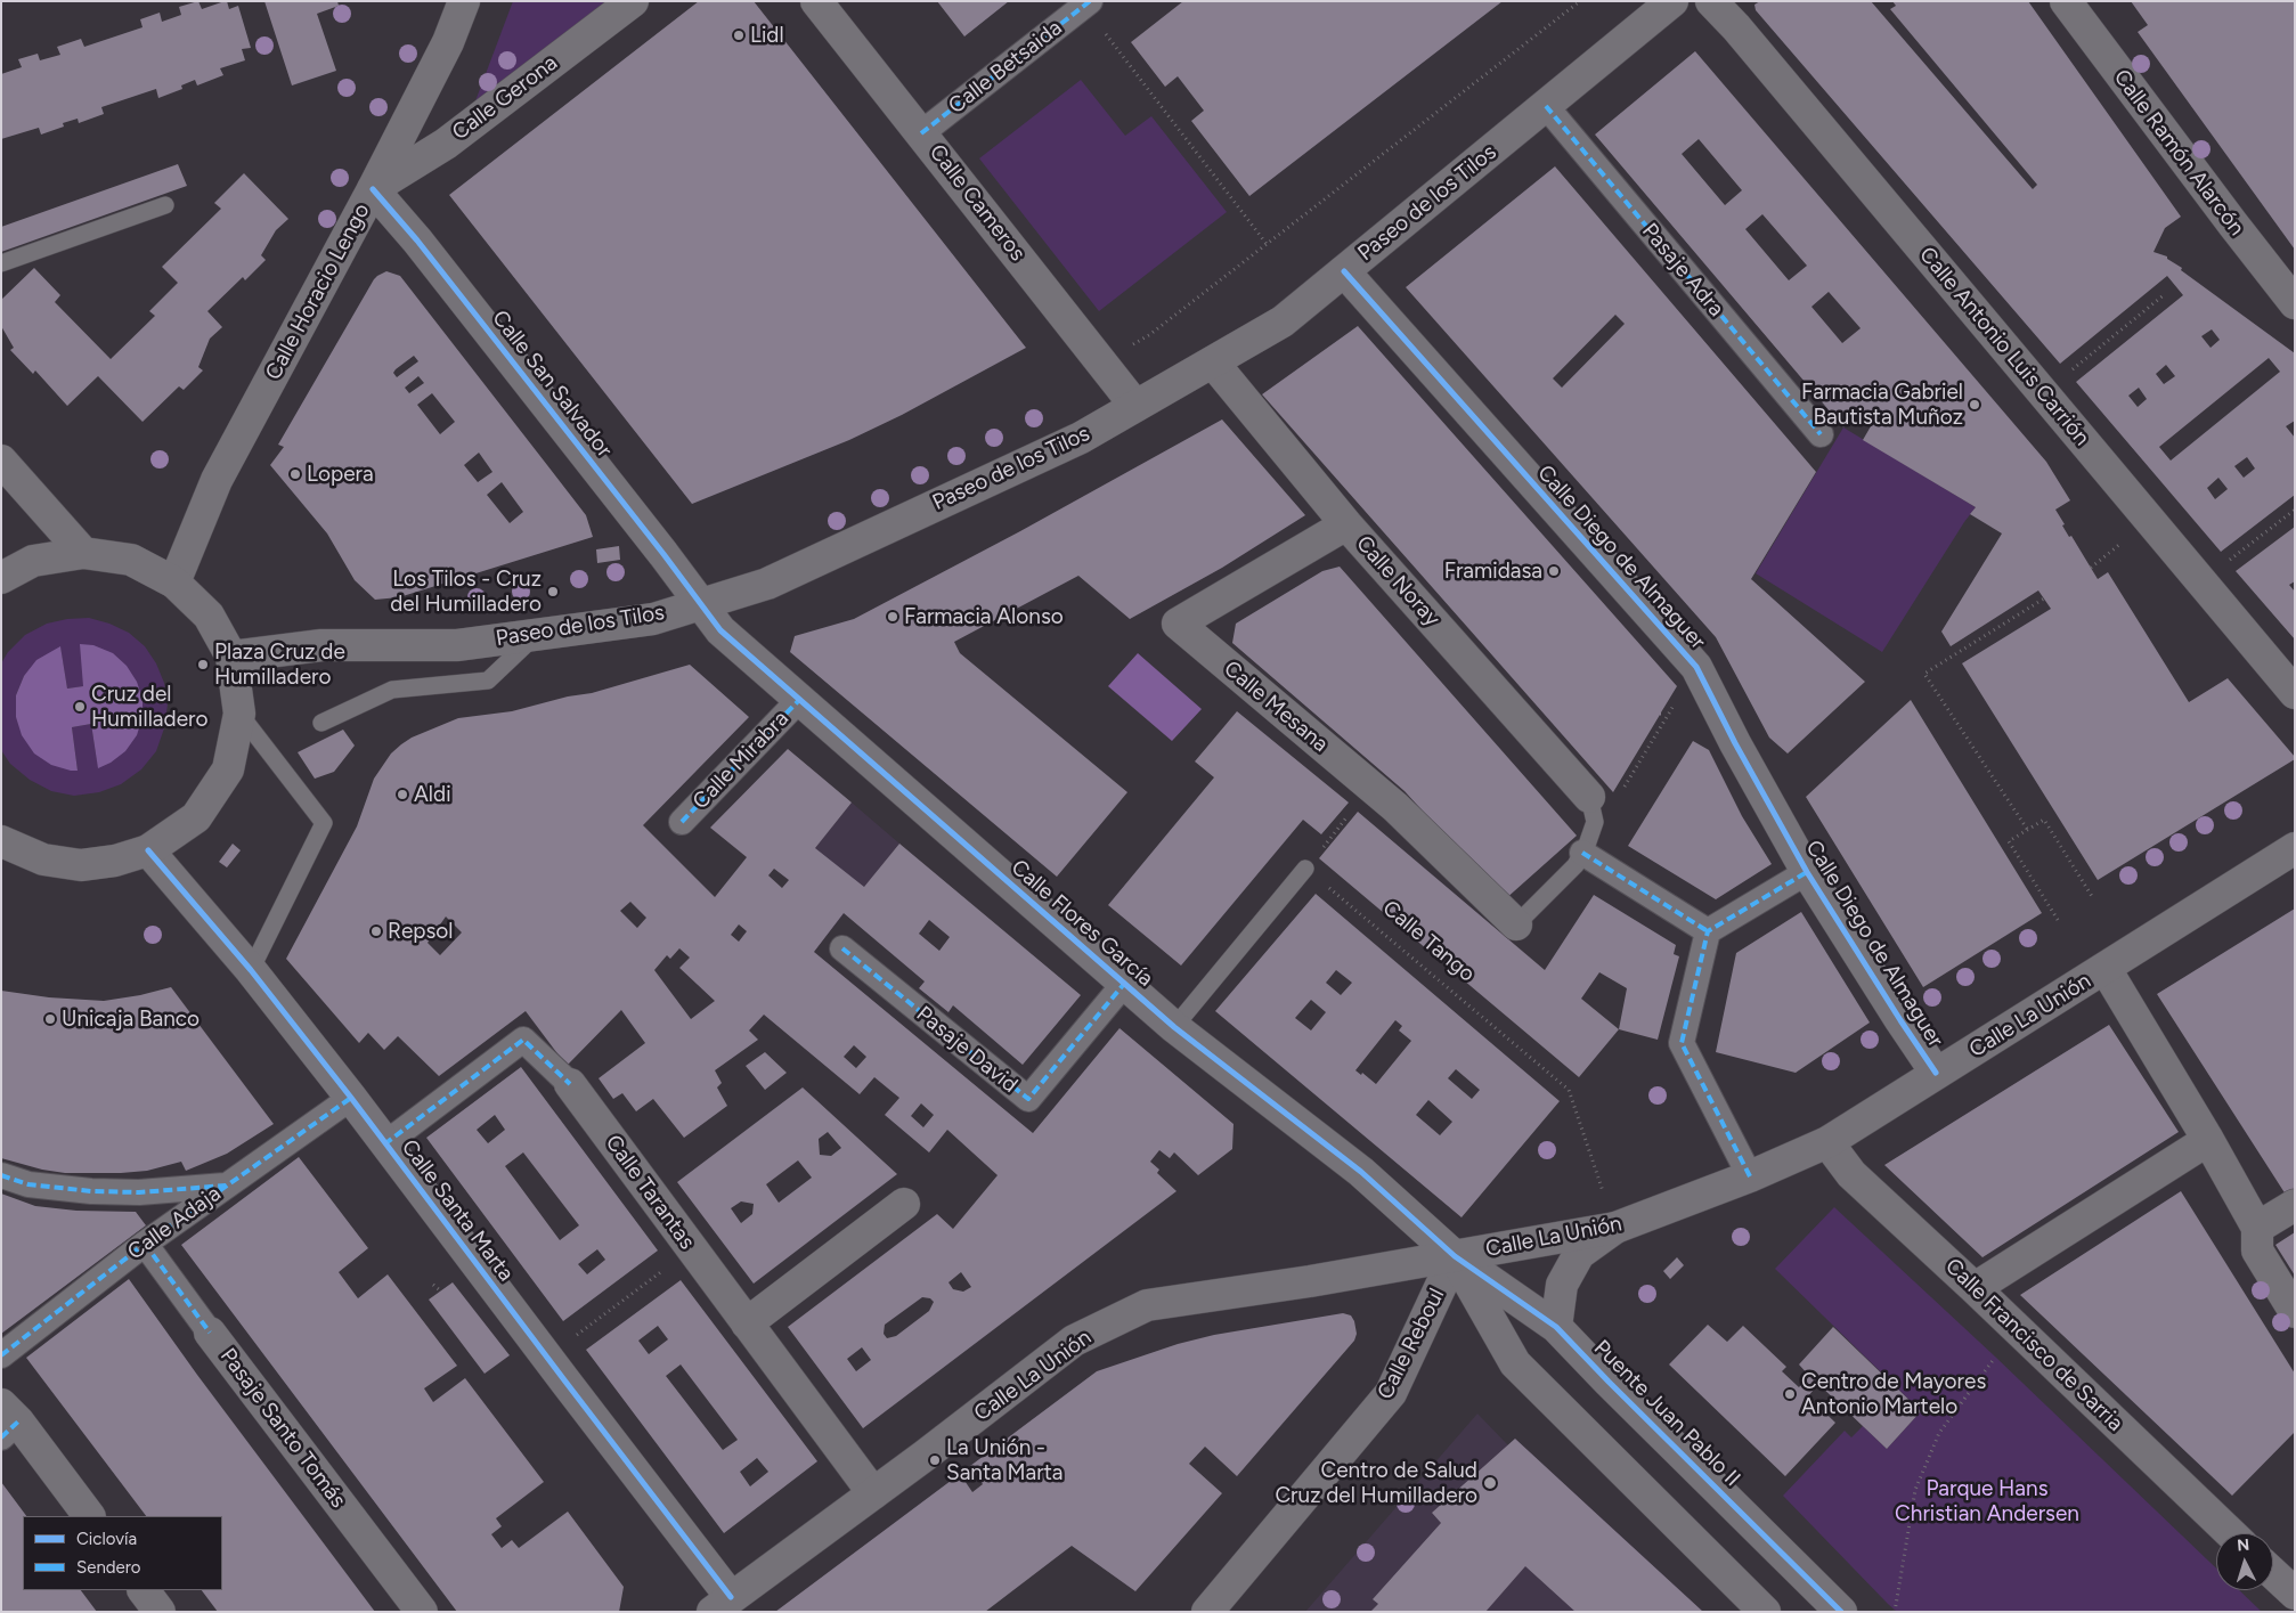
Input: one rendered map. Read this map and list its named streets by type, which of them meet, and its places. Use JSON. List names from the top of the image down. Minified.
{"streets":{"street":["Calle Betsaida","Calle Gerona","Calle Ramón Alarcón","Calle Cameros","Paseo de los Tilos","Pasaje Adra","Calle Horacio Lengo","Calle Antonio Luis Carrión","Calle San Salvador","Calle Diego de Almaguer","Calle Noray","Calle Mesana","Calle Mirabra","Calle Flores García","Calle La Unión","Pasaje David","Calle Tarantas","Calle Santa Marta","Calle Adaja","Calle Reboul","Calle Francisco de Sarria","Puente Juan Pablo II","Pasaje Santo Tomás"],"path":["Calle Tango"]},"crossings":[["Calle Betsaida","Calle Cameros"],["Calle Gerona","Calle Horacio Lengo"],["Calle Gerona","Calle San Salvador"],["Calle Cameros","Paseo de los Tilos"],["Paseo de los Tilos","Pasaje Adra"],["Paseo de los Tilos","Calle San Salvador"],["Paseo de los Tilos","Calle Diego de Almaguer"],["Paseo de los Tilos","Calle Noray"],["Paseo de los Tilos","Calle Flores García"],["Calle Horacio Lengo","Calle San Salvador"],["Calle San Salvador","Calle Flores García"],["Calle Diego de Almaguer","Calle La Unión"],["Calle Noray","Calle Mesana"],["Calle Mirabra","Calle Flores García"],["Calle Flores García","Calle La Unión"],["Calle Flores García","Pasaje David"],["Calle Flores García","Calle Reboul"],["Calle Flores García","Puente Juan Pablo II"],["Calle Tango","Calle La Unión"],["Calle La Unión","Calle Tarantas"],["Calle La Unión","Calle Santa Marta"],["Calle La Unión","Calle Reboul"],["Calle La Unión","Calle Francisco de Sarria"],["Calle La Unión","Puente Juan Pablo II"],["Calle Tarantas","Calle Santa Marta"],["Calle Santa Marta","Calle Adaja"],["Calle Adaja","Pasaje Santo Tomás"],["Calle Reboul","Puente Juan Pablo II"]],"parks":["Parque Hans Christian Andersen"],"places":["Lidl","Farmacia Gabriel Bautista Muñoz","Lopera","Framidasa","Los Tilos - Cruz del Humilladero","Farmacia Alonso","Plaza Cruz de Humilladero","Cruz del Humilladero","Aldi","Repsol","Unicaja Banco","Centro de Mayores Antonio Martelo","La Unión - Santa Marta","Centro de Salud Cruz del Humilladero"],"legend":["Ciclovía","Sendero"],"north":"top"}
